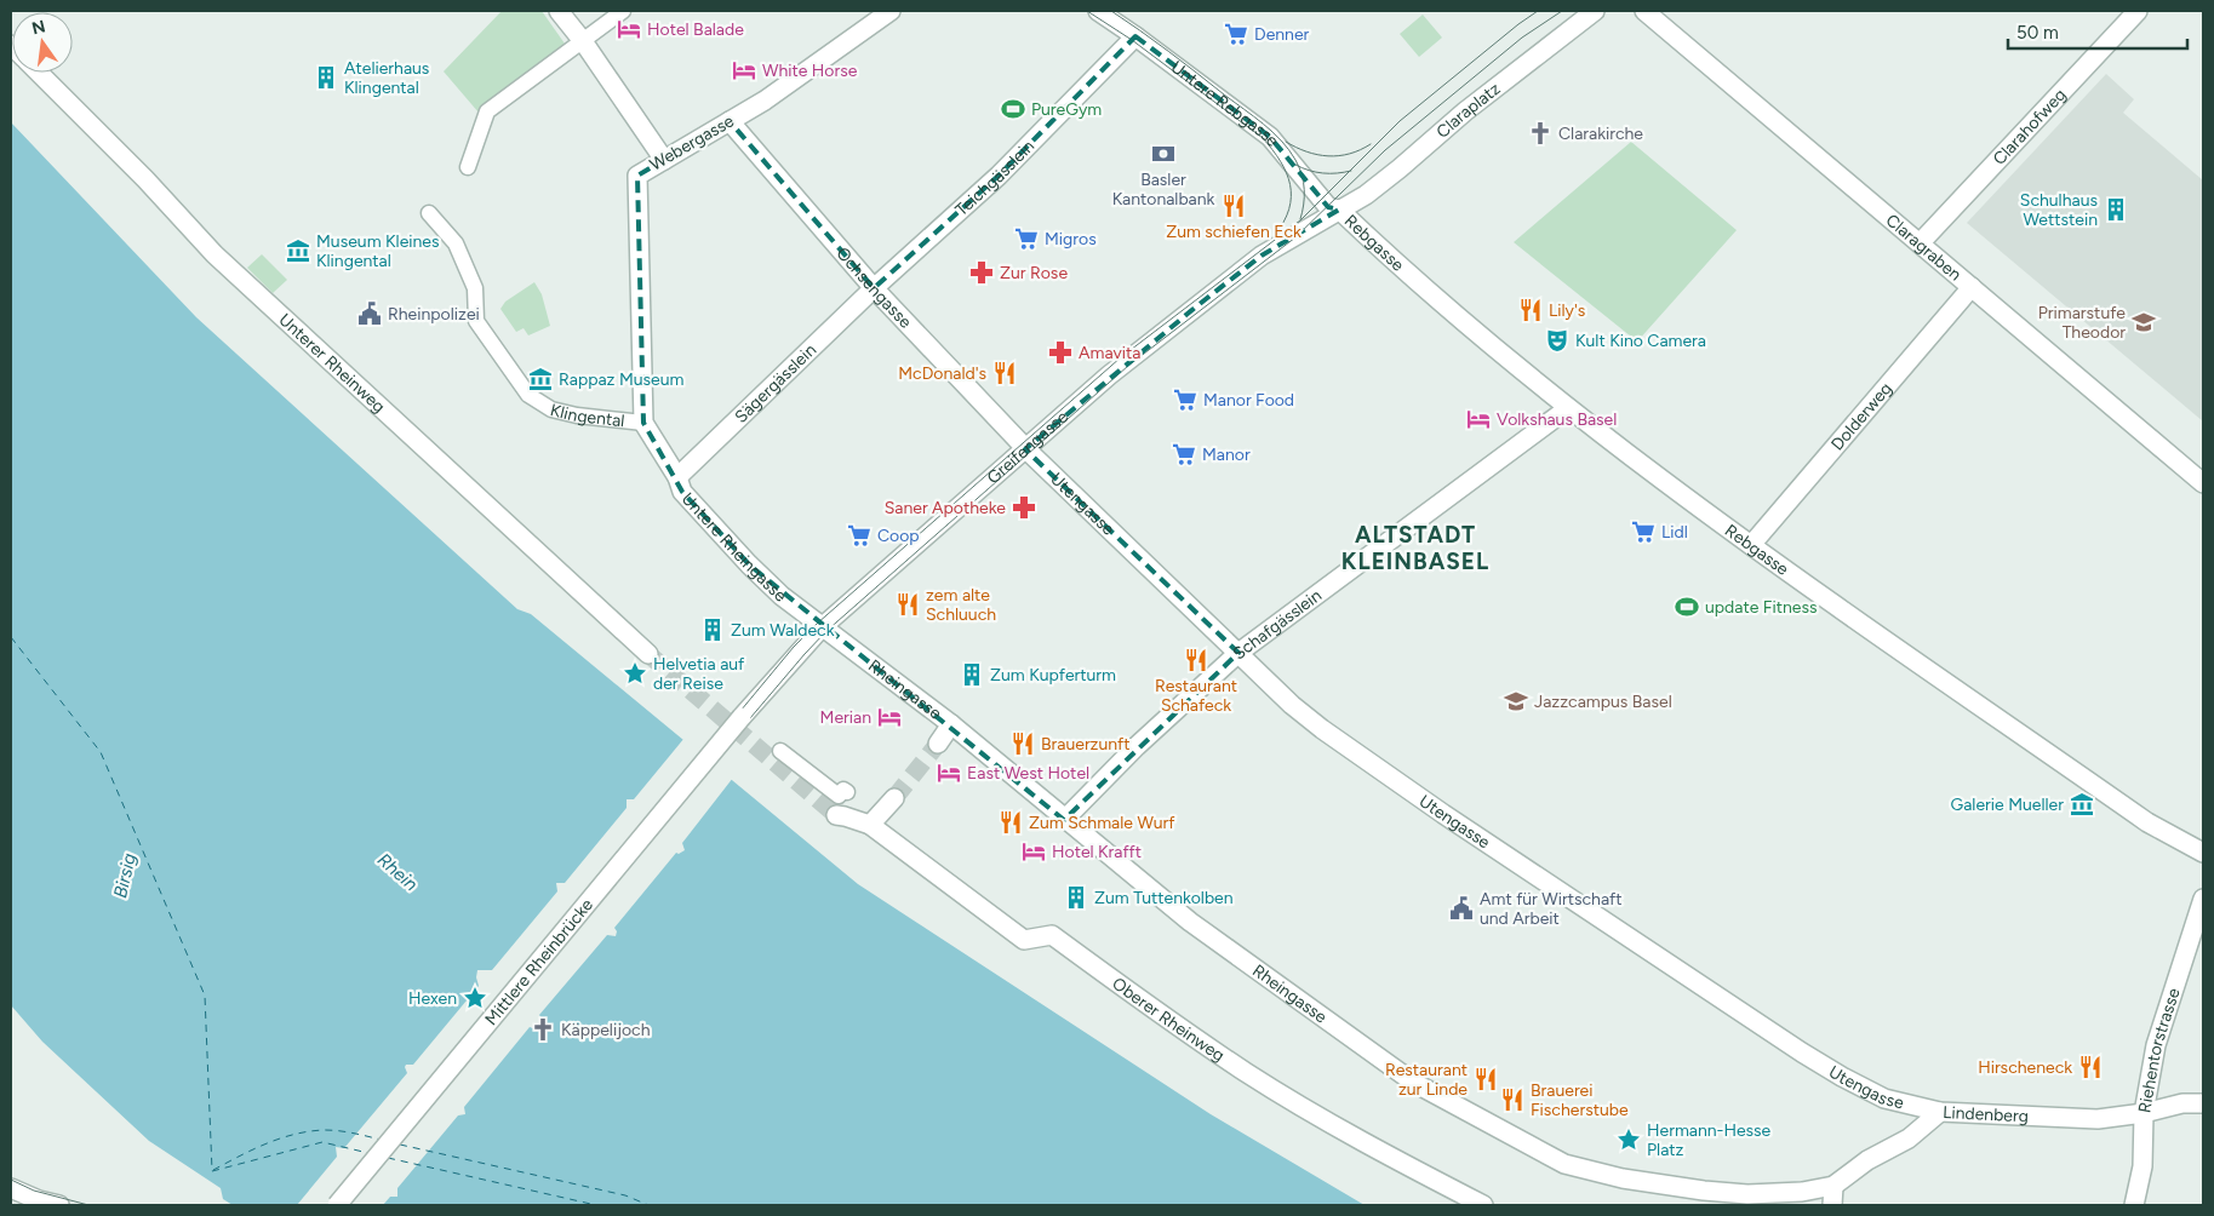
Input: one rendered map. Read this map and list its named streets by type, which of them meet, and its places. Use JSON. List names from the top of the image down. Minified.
{"streets":{"street":["Untere Rebgasse","Claraplatz","Clarahofweg","Webergasse","Teichgässlein","Rebgasse","Claragraben","Ochsengasse","Unterer Rheinweg","Sägergässlein","Klingental","Dolderweg","Greifengasse","Utengasse","Untere Rheingasse","Schafgässlein","Rheingasse","Mittlere Rheinbrücke","Oberer Rheinweg","Riehentorstrasse","Lindenberg"]},"crossings":[["Untere Rebgasse","Claraplatz"],["Untere Rebgasse","Teichgässlein"],["Untere Rebgasse","Rebgasse"],["Untere Rebgasse","Greifengasse"],["Claraplatz","Rebgasse"],["Claraplatz","Greifengasse"],["Clarahofweg","Claragraben"],["Webergasse","Ochsengasse"],["Webergasse","Klingental"],["Webergasse","Untere Rheingasse"],["Teichgässlein","Ochsengasse"],["Teichgässlein","Sägergässlein"],["Rebgasse","Dolderweg"],["Rebgasse","Greifengasse"],["Rebgasse","Schafgässlein"],["Claragraben","Dolderweg"],["Ochsengasse","Sägergässlein"],["Ochsengasse","Greifengasse"],["Ochsengasse","Utengasse"],["Sägergässlein","Untere Rheingasse"],["Klingental","Untere Rheingasse"],["Greifengasse","Utengasse"],["Greifengasse","Untere Rheingasse"],["Greifengasse","Rheingasse"],["Greifengasse","Mittlere Rheinbrücke"],["Utengasse","Schafgässlein"],["Utengasse","Lindenberg"],["Untere Rheingasse","Rheingasse"],["Schafgässlein","Rheingasse"],["Rheingasse","Lindenberg"],["Riehentorstrasse","Lindenberg"]],"districts":["ALTSTADT KLEINBASEL"],"water":["Rhein","Birsig"],"places":{"hotel":["Hotel Balade","White Horse","Volkshaus Basel","Merian","East West Hotel","Hotel Krafft"],"supermarket":["Denner","Migros","Manor Food","Manor","Lidl","Coop"],"building":["Atelierhaus Klingental","Schulhaus Wettstein","Zum Waldeck","Zum Kupferturm","Zum Tuttenkolben"],"sports":["PureGym","update Fitness"],"church":["Clarakirche","Käppelijoch"],"bank":["Basler Kantonalbank"],"restaurant":["Zum schiefen Eck","Lily's","McDonald's","zem alte Schluuch","Restaurant Schafeck","Brauerzunft","Zum Schmale Wurf","Hirscheneck","Restaurant zur Linde","Brauerei Fischerstube"],"museum":["Museum Kleines Klingental","Rappaz Museum","Galerie Mueller"],"pharmacy":["Zur Rose","Amavita","Saner Apotheke"],"public building":["Rheinpolizei","Amt für Wirtschaft und Arbeit"],"school or university":["Primarstufe Theodor","Jazzcampus Basel"],"theatre":["Kult Kino Camera"],"place":["Helvetia auf der Reise","Hexen","Hermann-Hesse Platz"]},"scale_bar":"50 m","north":"top"}
